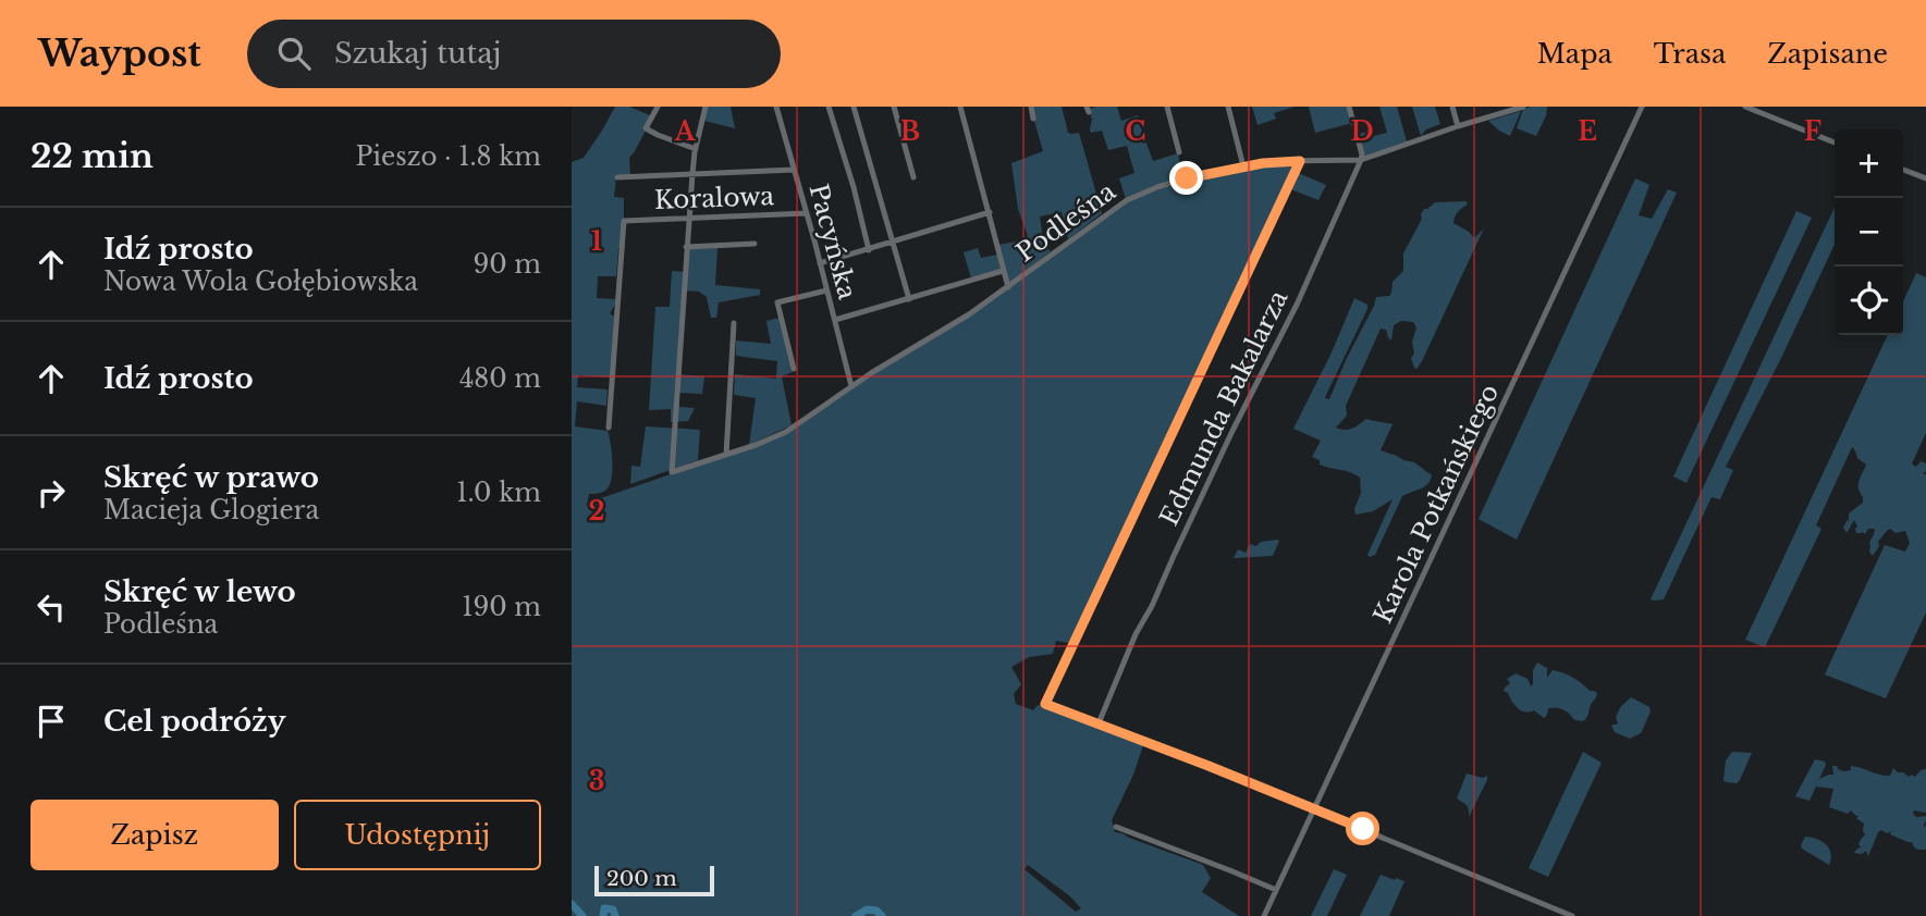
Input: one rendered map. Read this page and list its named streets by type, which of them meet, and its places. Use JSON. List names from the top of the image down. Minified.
{"streets":{"street":["Koralowa","Podleśna","Pacyńska","Edmunda Bakalarza","Karola Potkańskiego"]},"crossings":[["Koralowa","Pacyńska"],["Podleśna","Pacyńska"],["Podleśna","Edmunda Bakalarza"]],"scale_bar":"200 m","page":{"header":"Waypost","search":"Szukaj tutaj","nav":["Mapa","Trasa","Zapisane"],"heading":["22 min","Pieszo · 1.8 km"],"map_buttons":["+","−"],"list":[["Idź prosto","Nowa Wola Gołębiowska","90 m"],["Idź prosto","480 m"],["Skręć w prawo","Macieja Glogiera","1.0 km"],["Skręć w lewo","Podleśna","190 m"],"Cel podróży"],"buttons":["Zapisz","Udostępnij"],"scale":"200 m"},"grid":{"columns":["A","B","C","D","E","F"],"rows":["1","2","3"]}}
